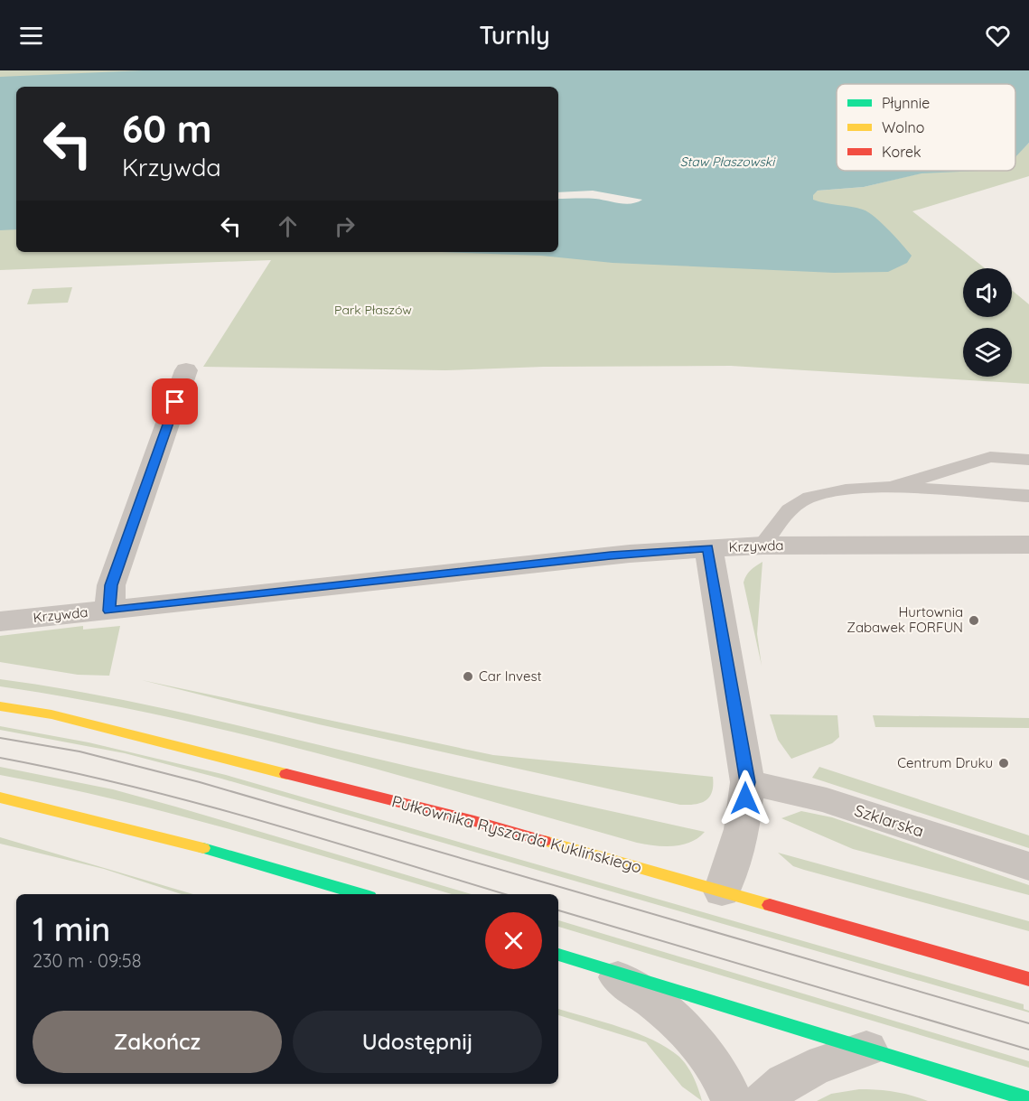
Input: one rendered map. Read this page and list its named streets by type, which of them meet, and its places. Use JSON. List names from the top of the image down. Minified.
{"streets":{"main road":["Pułkownika Ryszarda Kuklińskiego"],"street":["Krzywda","Szklarska"]},"water":["Staw Płaszowski"],"parks":["Park Płaszów"],"places":["Hurtownia Zabawek FORFUN","Car Invest","Centrum Druku"],"legend":["Płynnie","Wolno","Korek"],"page":{"header":"Turnly","turn":["60 m","Krzywda"],"heading":["1 min","230 m · 09:58"],"buttons":["Zakończ","Udostępnij"]}}
